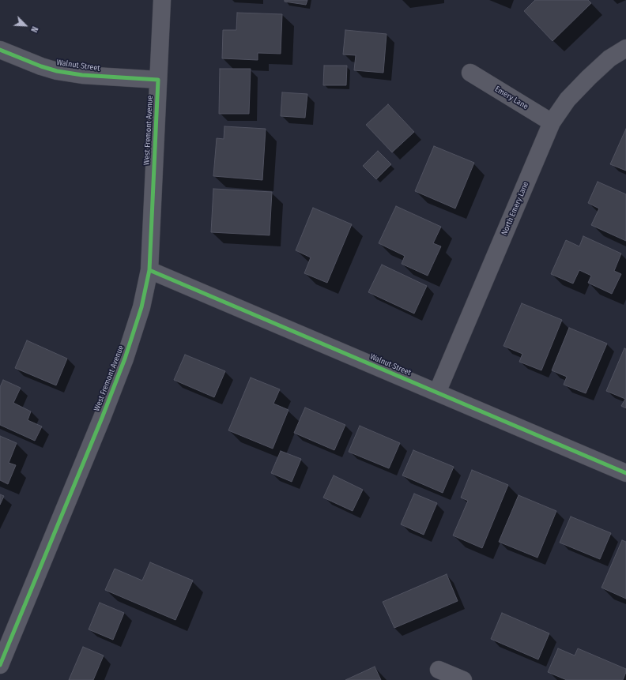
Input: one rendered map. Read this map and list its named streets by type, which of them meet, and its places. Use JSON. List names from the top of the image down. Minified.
{"streets":{"street":["Walnut Street","Emery Lane","West Fremont Avenue","North Emery Lane"]},"crossings":[["Walnut Street","West Fremont Avenue"],["Walnut Street","North Emery Lane"],["Emery Lane","North Emery Lane"]],"north":"bottom right"}
